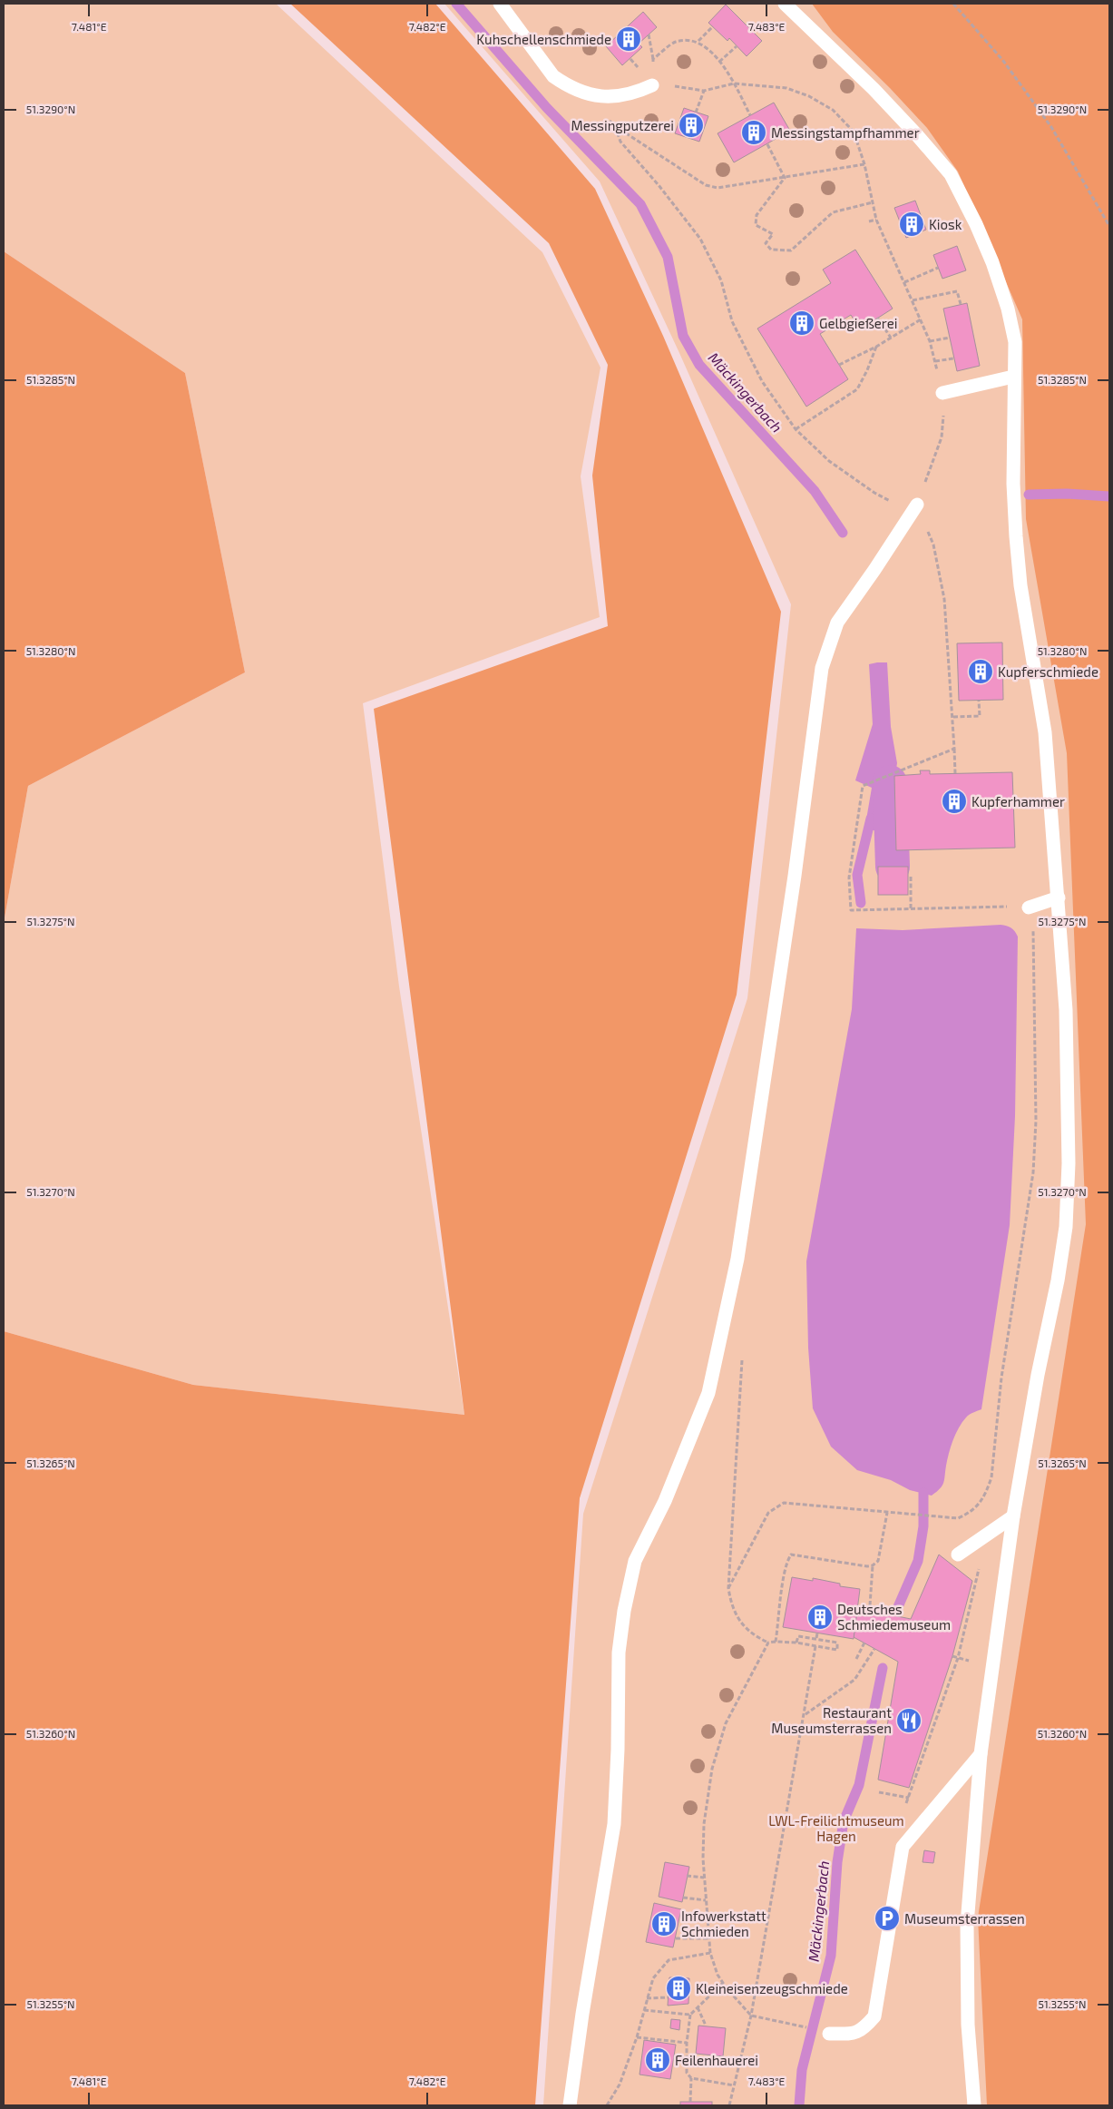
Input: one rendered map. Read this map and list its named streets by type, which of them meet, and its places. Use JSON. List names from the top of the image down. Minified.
{"water":["Mäckingerbach"],"parks":["LWL-Freilichtmuseum Hagen"],"places":{"building":["Kuhschellenschmiede","Messingputzerei","Messingstampfhammer","Kiosk","Gelbgießerei","Kupferschmiede","Kupferhammer","Deutsches Schmiedemuseum","Infowerkstatt Schmieden","Kleineisenzeugschmiede","Feilenhauerei"],"restaurant":["Restaurant Museumsterrassen"],"parking":["Museumsterrassen"]},"coordinates":["7.481°E","7.482°E","7.483°E","51.3290°N","51.3285°N","51.3280°N","51.3275°N","51.3270°N","51.3265°N","51.3260°N","51.3255°N"]}
